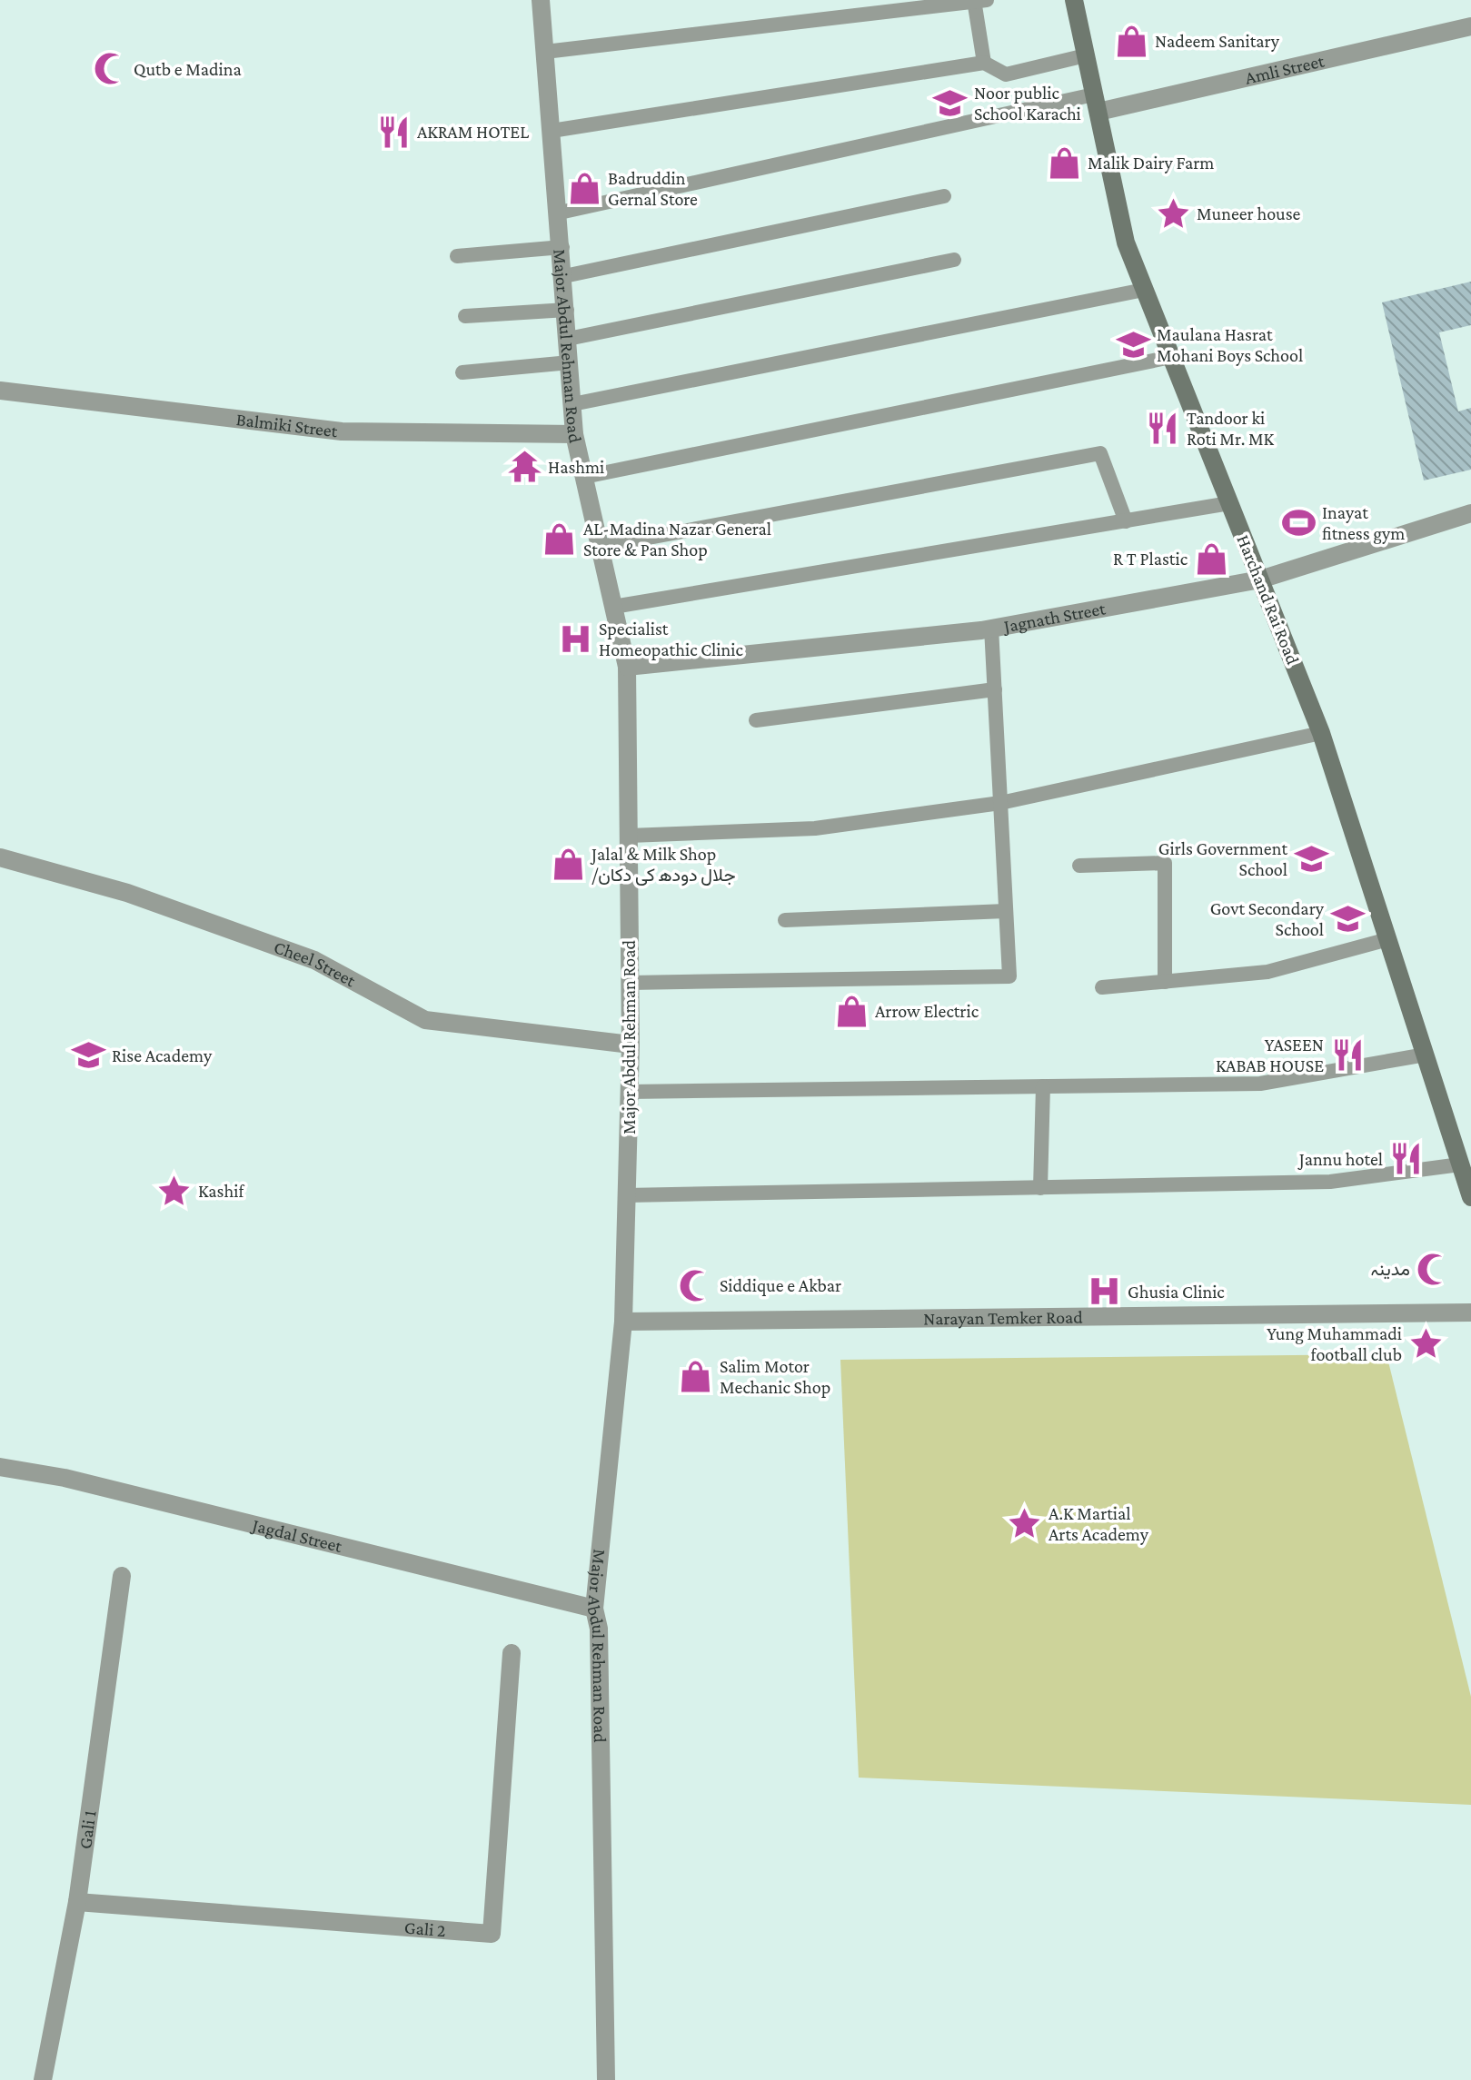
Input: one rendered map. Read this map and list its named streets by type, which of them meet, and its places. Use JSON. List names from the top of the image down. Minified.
{"streets":{"main road":["Harchand Rai Road"],"street":["Amli Street","Major Abdul Rehman Road","Balmiki Street","Jagnath Street","Cheel Street","Narayan Temker Road","Jagdal Street","Gali 1","Gali 2"]},"crossings":[["Amli Street","Harchand Rai Road"],["Major Abdul Rehman Road","Balmiki Street"],["Major Abdul Rehman Road","Jagnath Street"],["Major Abdul Rehman Road","Cheel Street"],["Major Abdul Rehman Road","Narayan Temker Road"],["Major Abdul Rehman Road","Jagdal Street"],["Harchand Rai Road","Jagnath Street"],["Gali 1","Gali 2"]],"places":{"shop":["Nadeem Sanitary","Malik Dairy Farm","Badruddin Gernal Store","AL-Madina Nazar General Store & Pan Shop","R T Plastic","Jalal & Milk Shop /جلال دودھ کی دکان","Arrow Electric","Salim Motor Mechanic Shop"],"mosque":["Qutb e Madina","مدینہ","Siddique e Akbar"],"school or university":["Noor public School Karachi","Maulana Hasrat Mohani Boys School","Girls Government School","Govt Secondary School","Rise Academy"],"restaurant":["AKRAM HOTEL","Tandoor ki Roti Mr. MK","YASEEN KABAB HOUSE","Jannu hotel"],"place":["Muneer house","Kashif","Yung Muhammadi football club","A.K Martial Arts Academy"],"temple":["Hashmi"],"sports":["Inayat fitness gym"],"hospital":["Specialist Homeopathic Clinic","Ghusia Clinic"]}}
